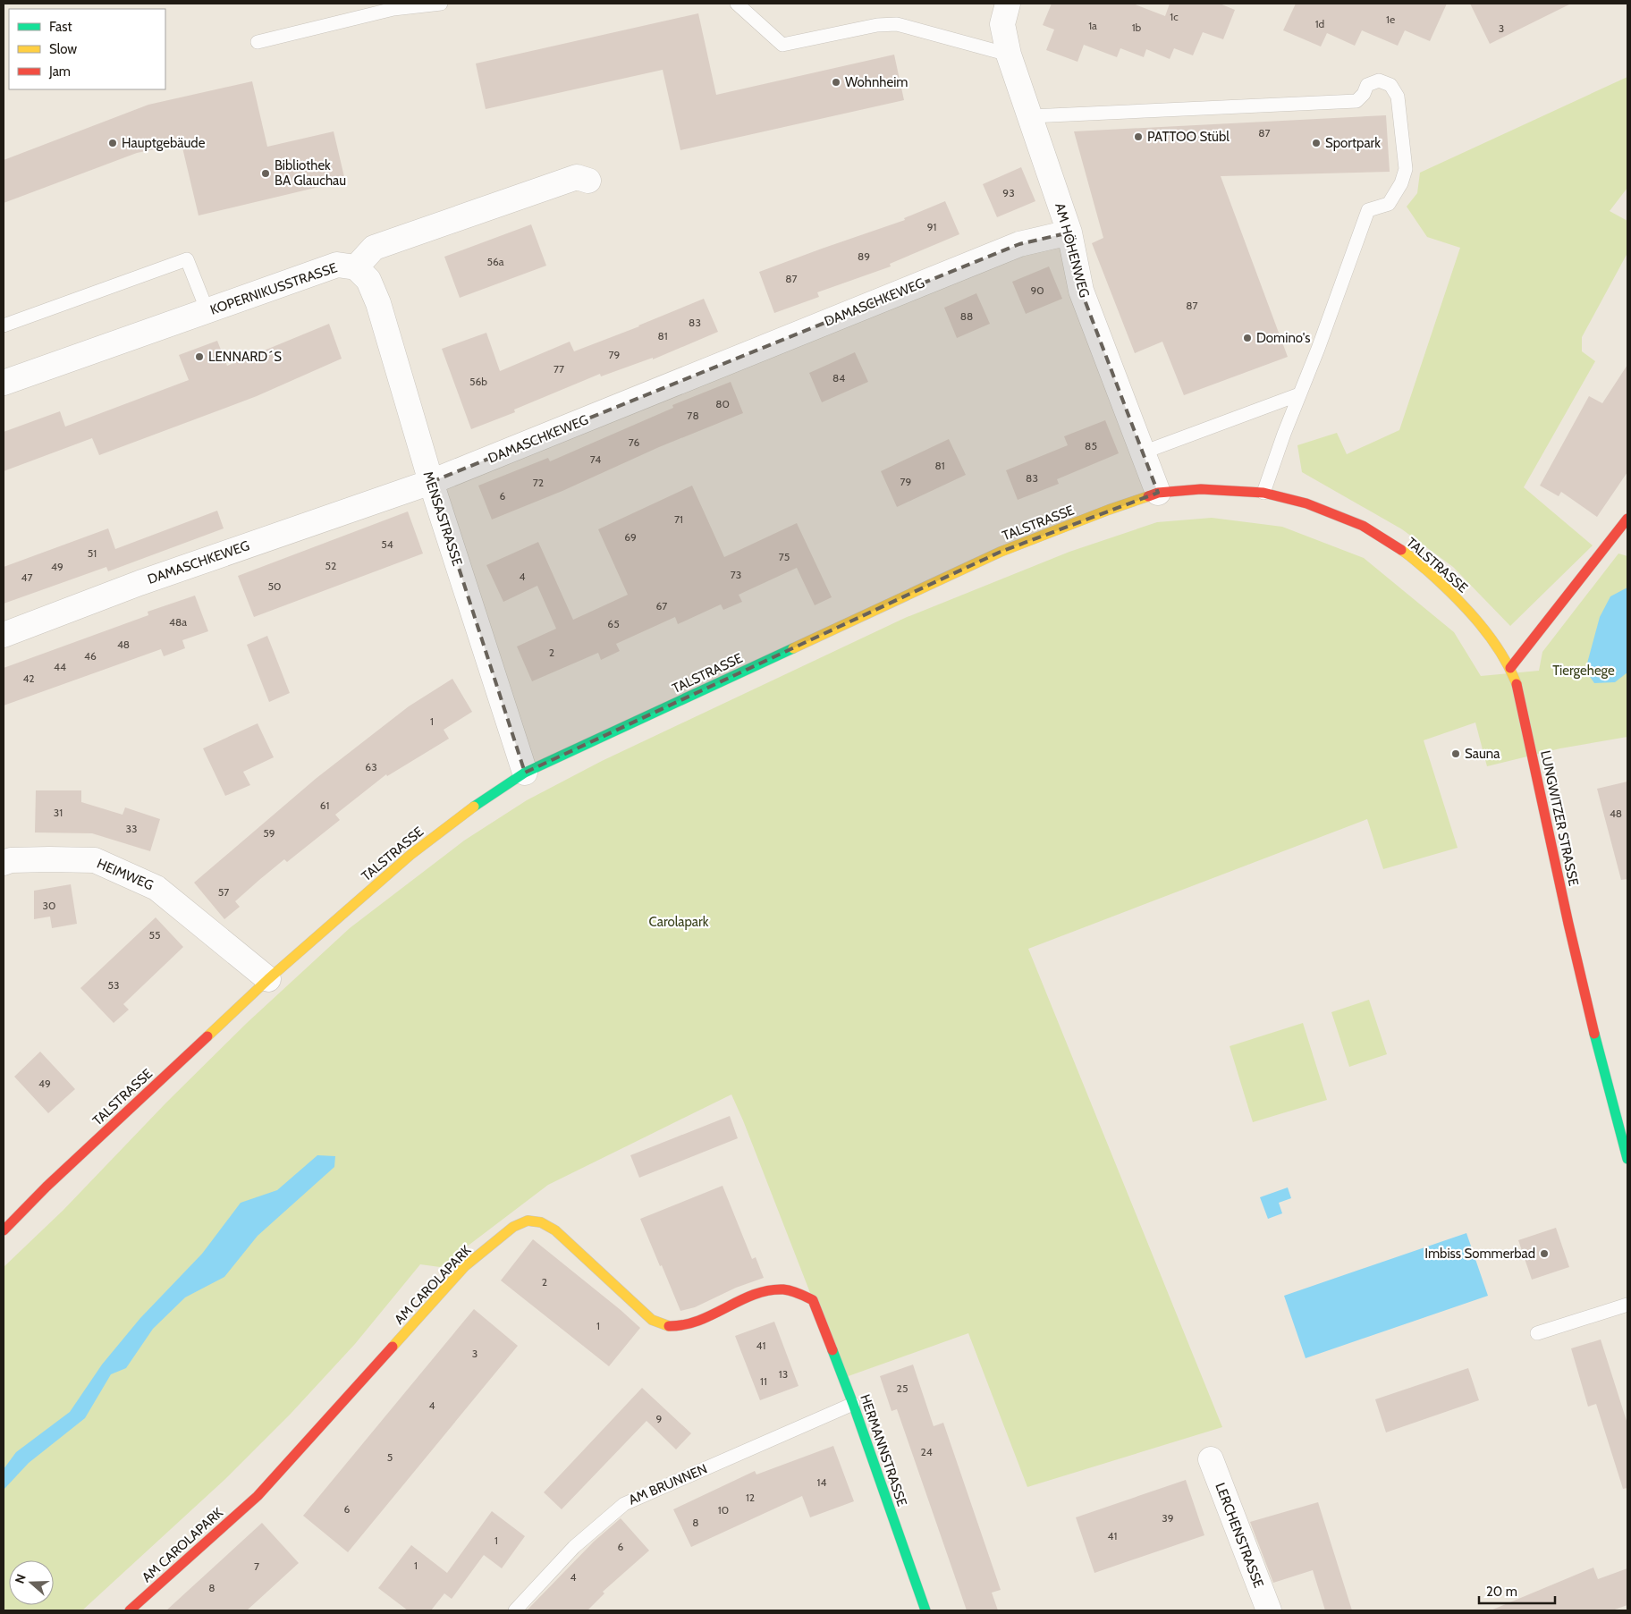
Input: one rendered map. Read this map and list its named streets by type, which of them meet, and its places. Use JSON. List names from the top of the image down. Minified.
{"streets":{"street":["AM HÖHENWEG","KOPERNIKUSSTRASSE","DAMASCHKEWEG","MENSASTRASSE","TALSTRASSE","LUNGWITZER STRASSE","HEIMWEG","AM CAROLAPARK","HERMANNSTRASSE","LERCHENSTRASSE"],"lane":["AM BRUNNEN"]},"crossings":[["AM HÖHENWEG","DAMASCHKEWEG"],["AM HÖHENWEG","TALSTRASSE"],["KOPERNIKUSSTRASSE","MENSASTRASSE"],["DAMASCHKEWEG","MENSASTRASSE"],["MENSASTRASSE","TALSTRASSE"],["TALSTRASSE","LUNGWITZER STRASSE"],["TALSTRASSE","HEIMWEG"],["AM CAROLAPARK","HERMANNSTRASSE"],["HERMANNSTRASSE","AM BRUNNEN"]],"parks":["Tiergehege","Carolapark"],"places":["Wohnheim","PATTOO Stübl","Hauptgebäude","Sportpark","Bibliothek BA Glauchau","Domino's","LENNARD´S","Sauna","Imbiss Sommerbad"],"house_numbers":["1c","1e","1d","1a","1b","3","87","93","91","89","56a","87","90","87","88","83","81","79","77","84","56b","80","78","76","85","74","81","83","79","72","6","71","69","54","51","75","52","49","73","4","47","50","67","48a","65","48","2","46","44","42","1","63","61","31","48","33","59","57","30","55","53","49","2","1","41","3","13","11","25","4","9","24","5","14","12","6","10","39","8","41","1","6","1","7","4","8"],"legend":["Fast","Slow","Jam"],"scale_bar":"20 m","north":"left"}
